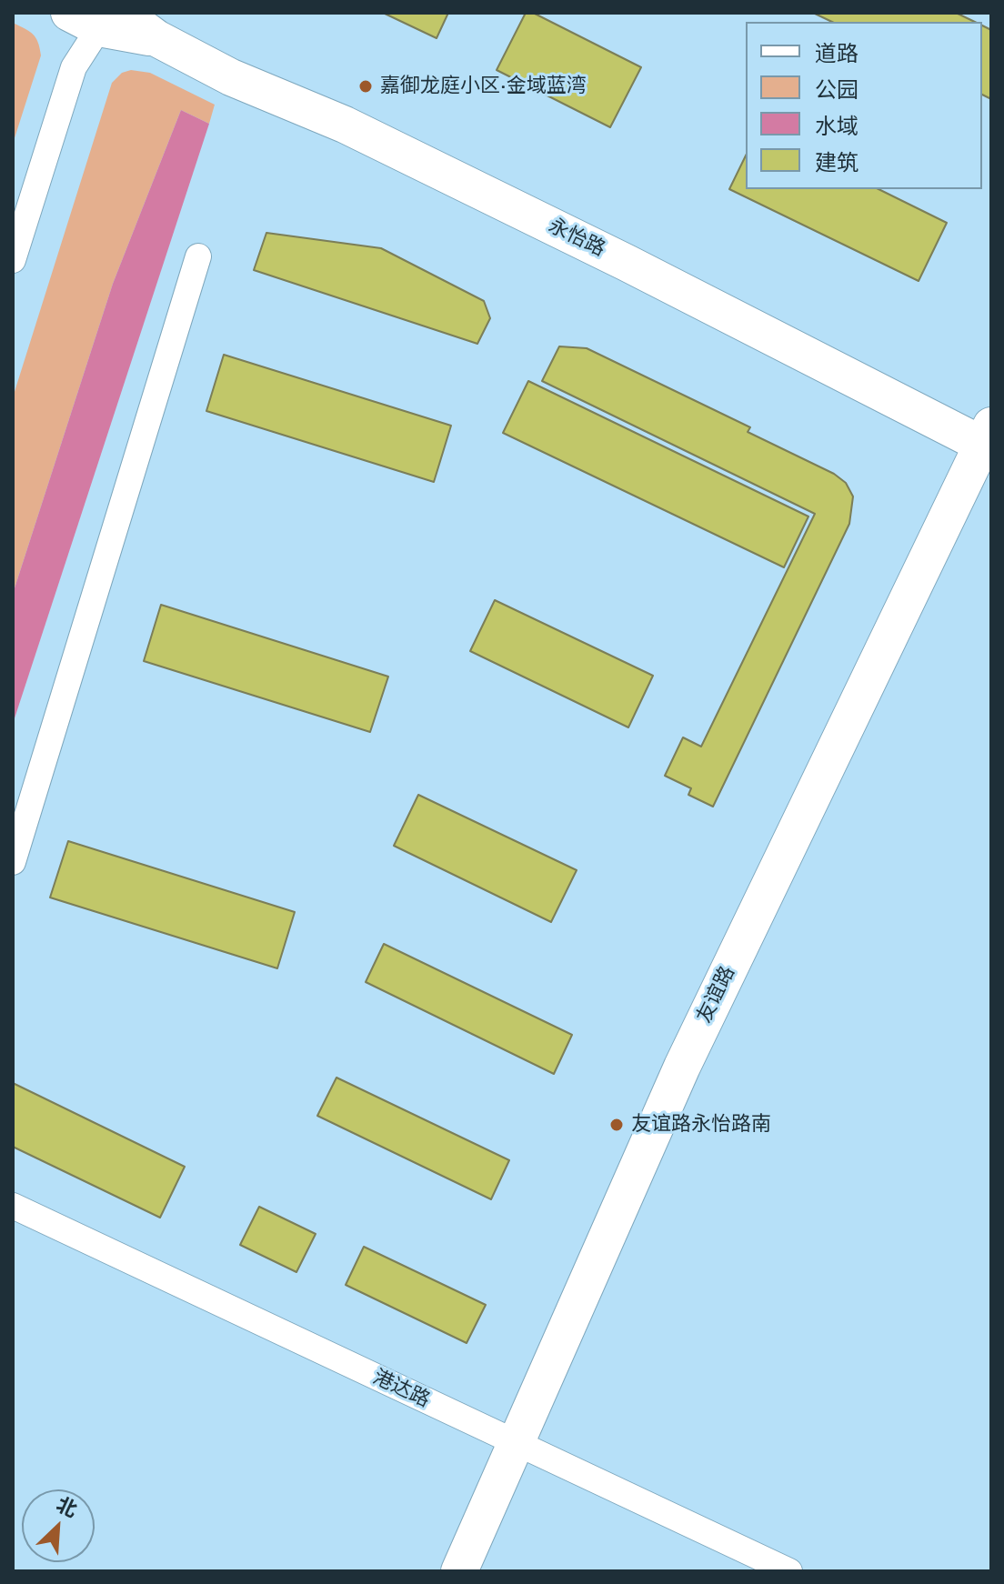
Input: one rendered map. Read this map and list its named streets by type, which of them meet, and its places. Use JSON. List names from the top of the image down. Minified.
{"streets":{"street":["永怡路","友谊路","港达路"]},"crossings":[["永怡路","友谊路"],["友谊路","港达路"]],"places":["嘉御龙庭小区·金域蓝湾","友谊路永怡路南"],"legend":["道路","公园","水域","建筑"],"north":"top right"}
